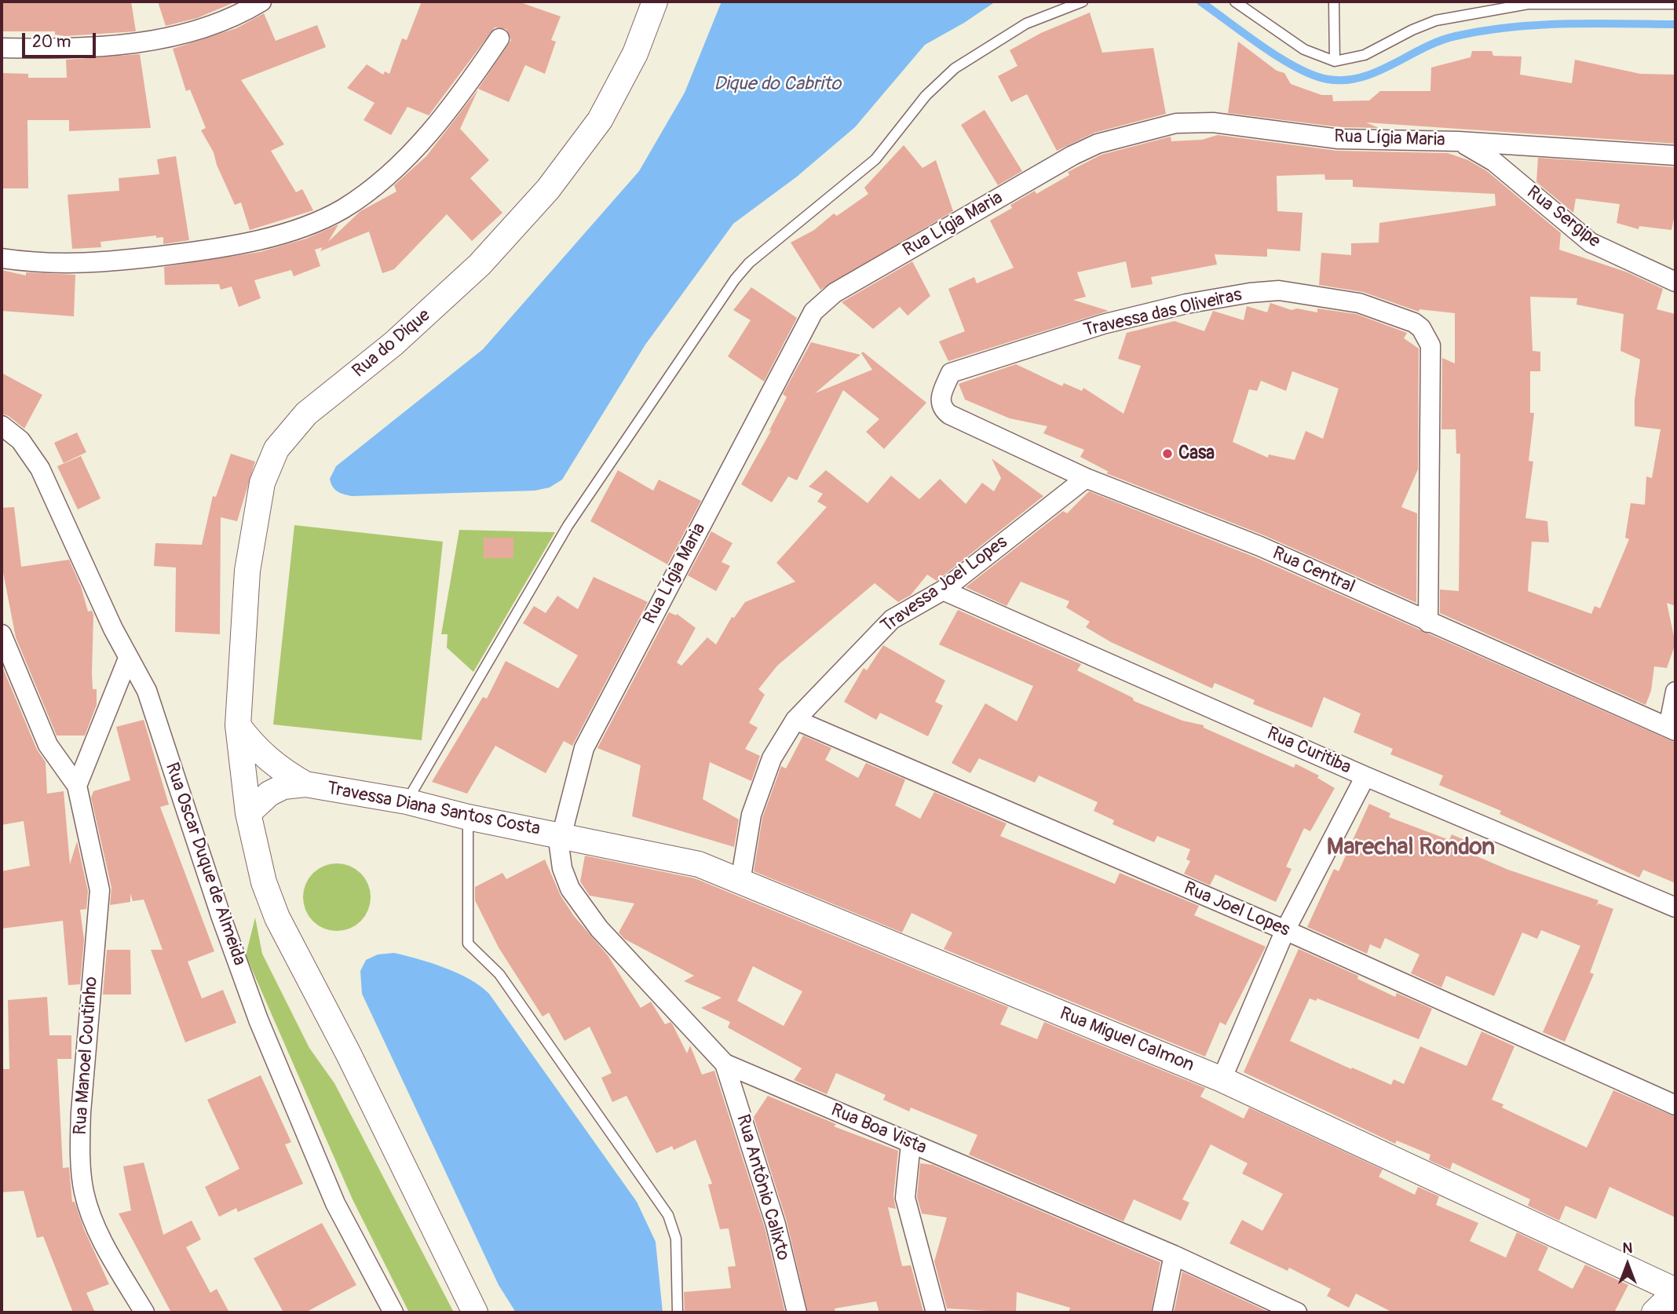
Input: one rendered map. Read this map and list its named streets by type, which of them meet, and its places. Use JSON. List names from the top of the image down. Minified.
{"streets":{"street":["Rua Lígia Maria","Rua Sergipe","Travessa das Oliveiras","Rua do Dique","Rua Central","Travessa Joel Lopes","Rua Curitiba","Travessa Diana Santos Costa","Rua Oscar Duque de Almeida","Rua Joel Lopes","Rua Miguel Calmon","Rua Manoel Coutinho","Rua Boa Vista","Rua Antônio Calixto"]},"crossings":[["Rua Lígia Maria","Rua Sergipe"],["Rua Lígia Maria","Travessa Diana Santos Costa"],["Rua Lígia Maria","Rua Miguel Calmon"],["Rua Lígia Maria","Rua Boa Vista"],["Travessa das Oliveiras","Rua Central"],["Rua do Dique","Travessa Diana Santos Costa"],["Rua Central","Travessa Joel Lopes"],["Travessa Joel Lopes","Rua Curitiba"],["Travessa Joel Lopes","Rua Joel Lopes"],["Travessa Joel Lopes","Rua Miguel Calmon"],["Travessa Diana Santos Costa","Rua Miguel Calmon"],["Travessa Diana Santos Costa","Rua Boa Vista"],["Rua Miguel Calmon","Rua Boa Vista"],["Rua Boa Vista","Rua Antônio Calixto"]],"districts":["Marechal Rondon"],"water":["Dique do Cabrito"],"places":["Casa"],"scale_bar":"20 m","north":"top"}
